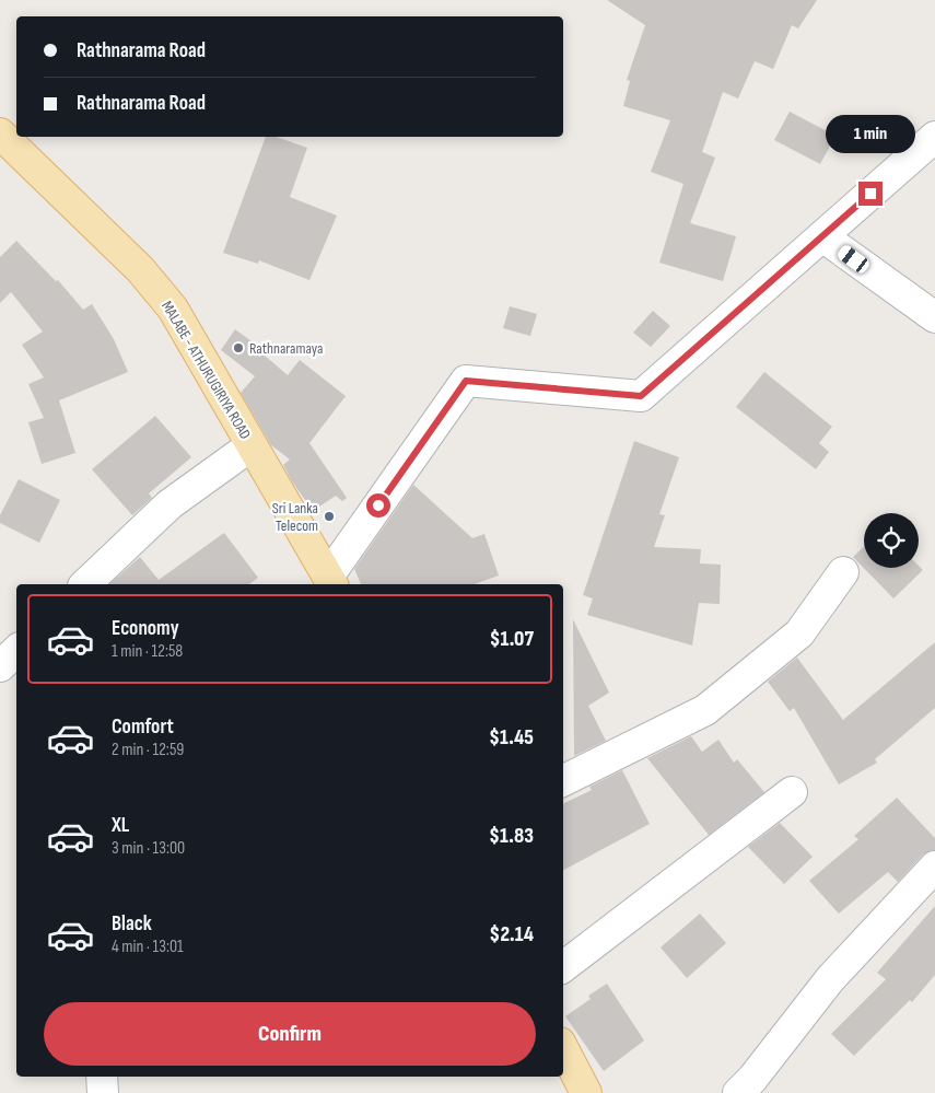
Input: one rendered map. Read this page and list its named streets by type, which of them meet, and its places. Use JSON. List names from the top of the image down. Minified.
{"streets":{"main road":["MALABE - ATHURUGIRIYA ROAD"]},"places":["Rathnaramaya","Sri Lanka Telecom"],"page":{"banner":["Rathnarama Road","Rathnarama Road"],"bubble":"1 min","list":[{"name":"Economy","note":"1 min · 12:58","value":"$1.07"},{"name":"Comfort","note":"2 min · 12:59","value":"$1.45"},{"name":"XL","note":"3 min · 13:00","value":"$1.83"},{"name":"Black","note":"4 min · 13:01","value":"$2.14"}],"buttons":"Confirm"}}
